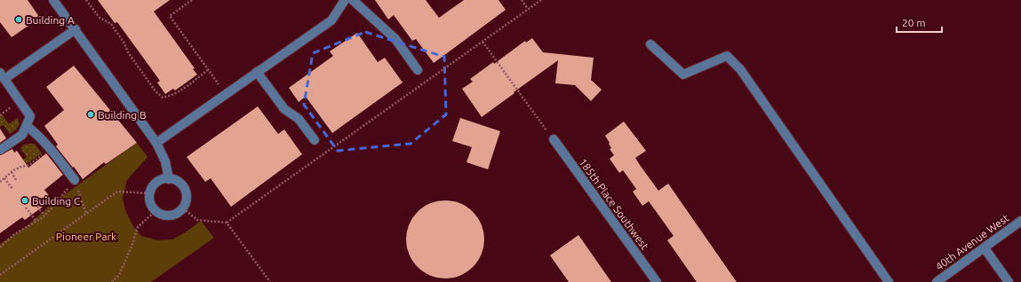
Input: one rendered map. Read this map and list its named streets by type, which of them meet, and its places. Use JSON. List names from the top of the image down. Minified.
{"streets":{"street":["185th Place Southwest","40th Avenue West"]},"parks":["Pioneer Park"],"places":["Building A","Building B","Building C"],"scale_bar":"20 m"}
